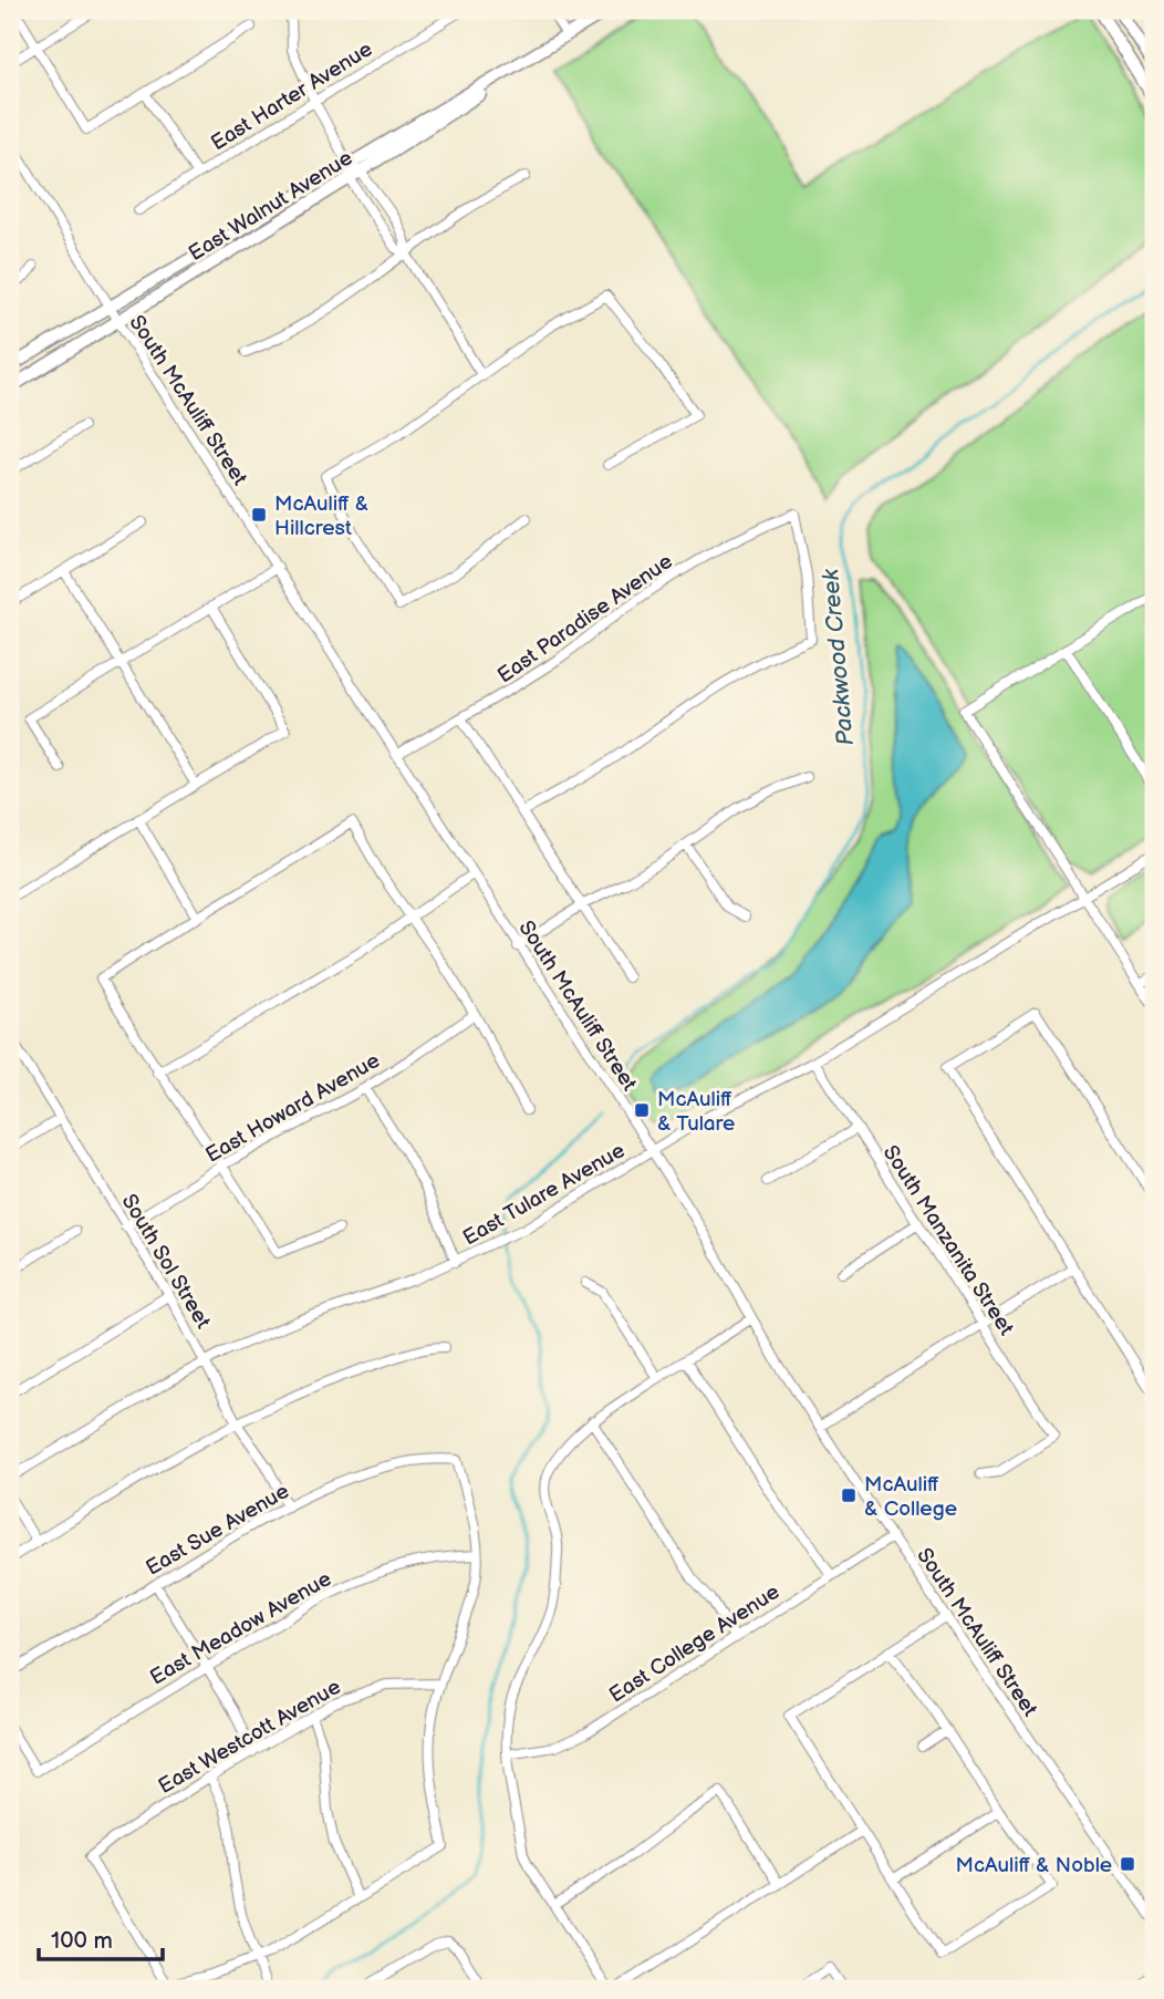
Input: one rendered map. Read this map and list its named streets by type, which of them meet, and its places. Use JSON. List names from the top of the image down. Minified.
{"streets":{"main road":["East Walnut Avenue"],"street":["East Harter Avenue","South McAuliff Street","East Paradise Avenue","East Howard Avenue","East Tulare Avenue","South Manzanita Street","South Sol Street","East Sue Avenue","East Meadow Avenue","East College Avenue","East Westcott Avenue"]},"crossings":[["East Walnut Avenue","South McAuliff Street"],["South McAuliff Street","East Paradise Avenue"],["South McAuliff Street","East Tulare Avenue"],["South McAuliff Street","East College Avenue"],["East Howard Avenue","South Sol Street"],["East Tulare Avenue","South Manzanita Street"],["East Tulare Avenue","South Sol Street"],["South Sol Street","East Sue Avenue"],["East Sue Avenue","East Meadow Avenue"]],"water":["Packwood Creek"],"places":{"transit":["McAuliff & Hillcrest","McAuliff & Tulare","McAuliff & College","McAuliff & Noble"]},"scale_bar":"100 m"}
